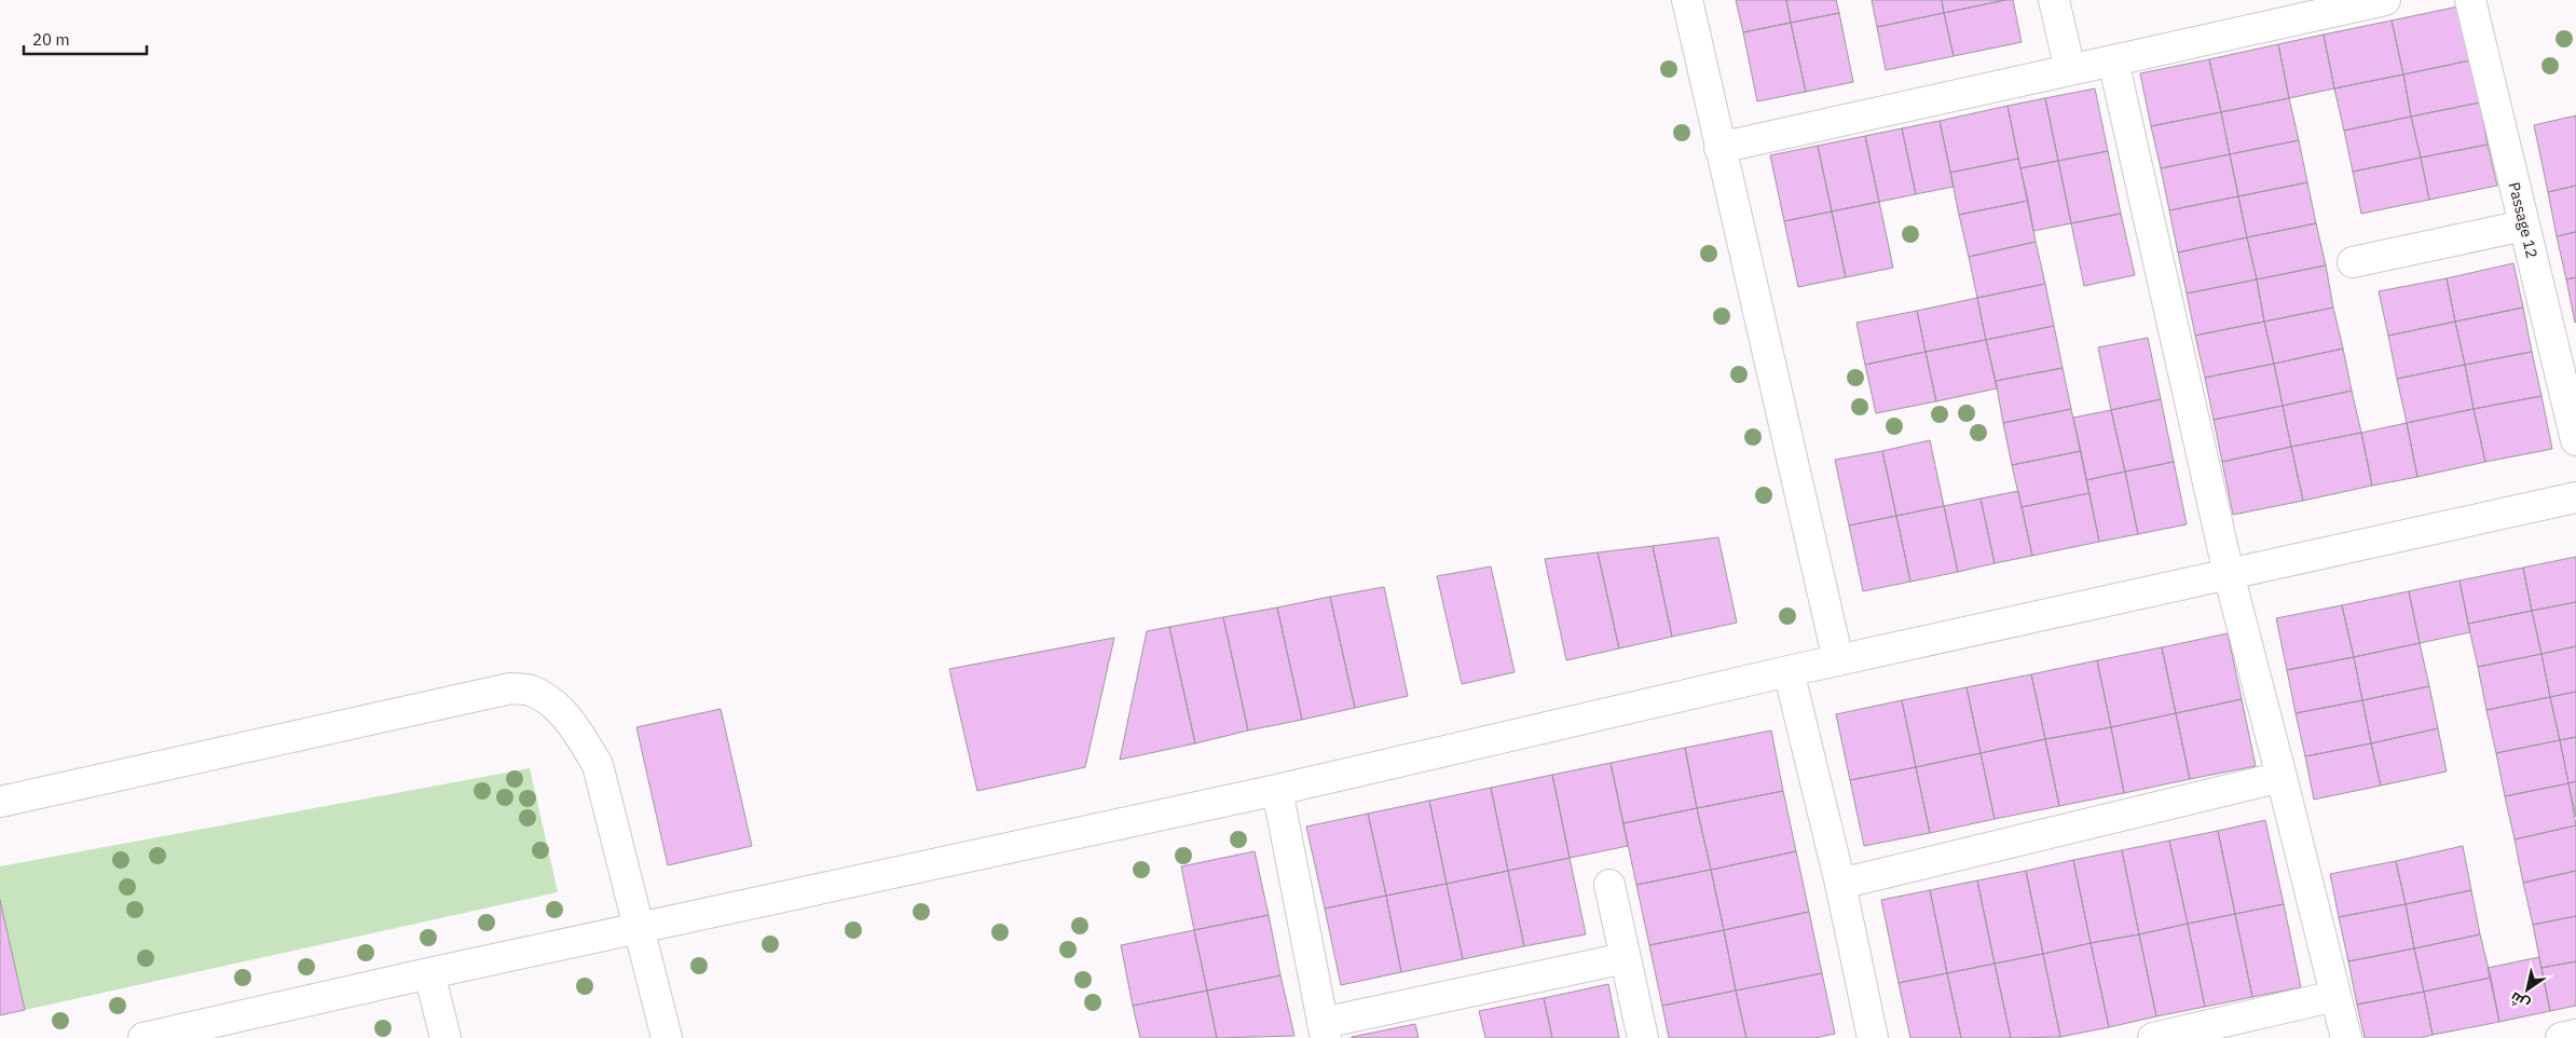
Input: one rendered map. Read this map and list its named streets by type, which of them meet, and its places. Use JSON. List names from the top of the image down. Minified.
{"streets":{"street":["Passage 12"]},"scale_bar":"20 m","north":"bottom left"}
